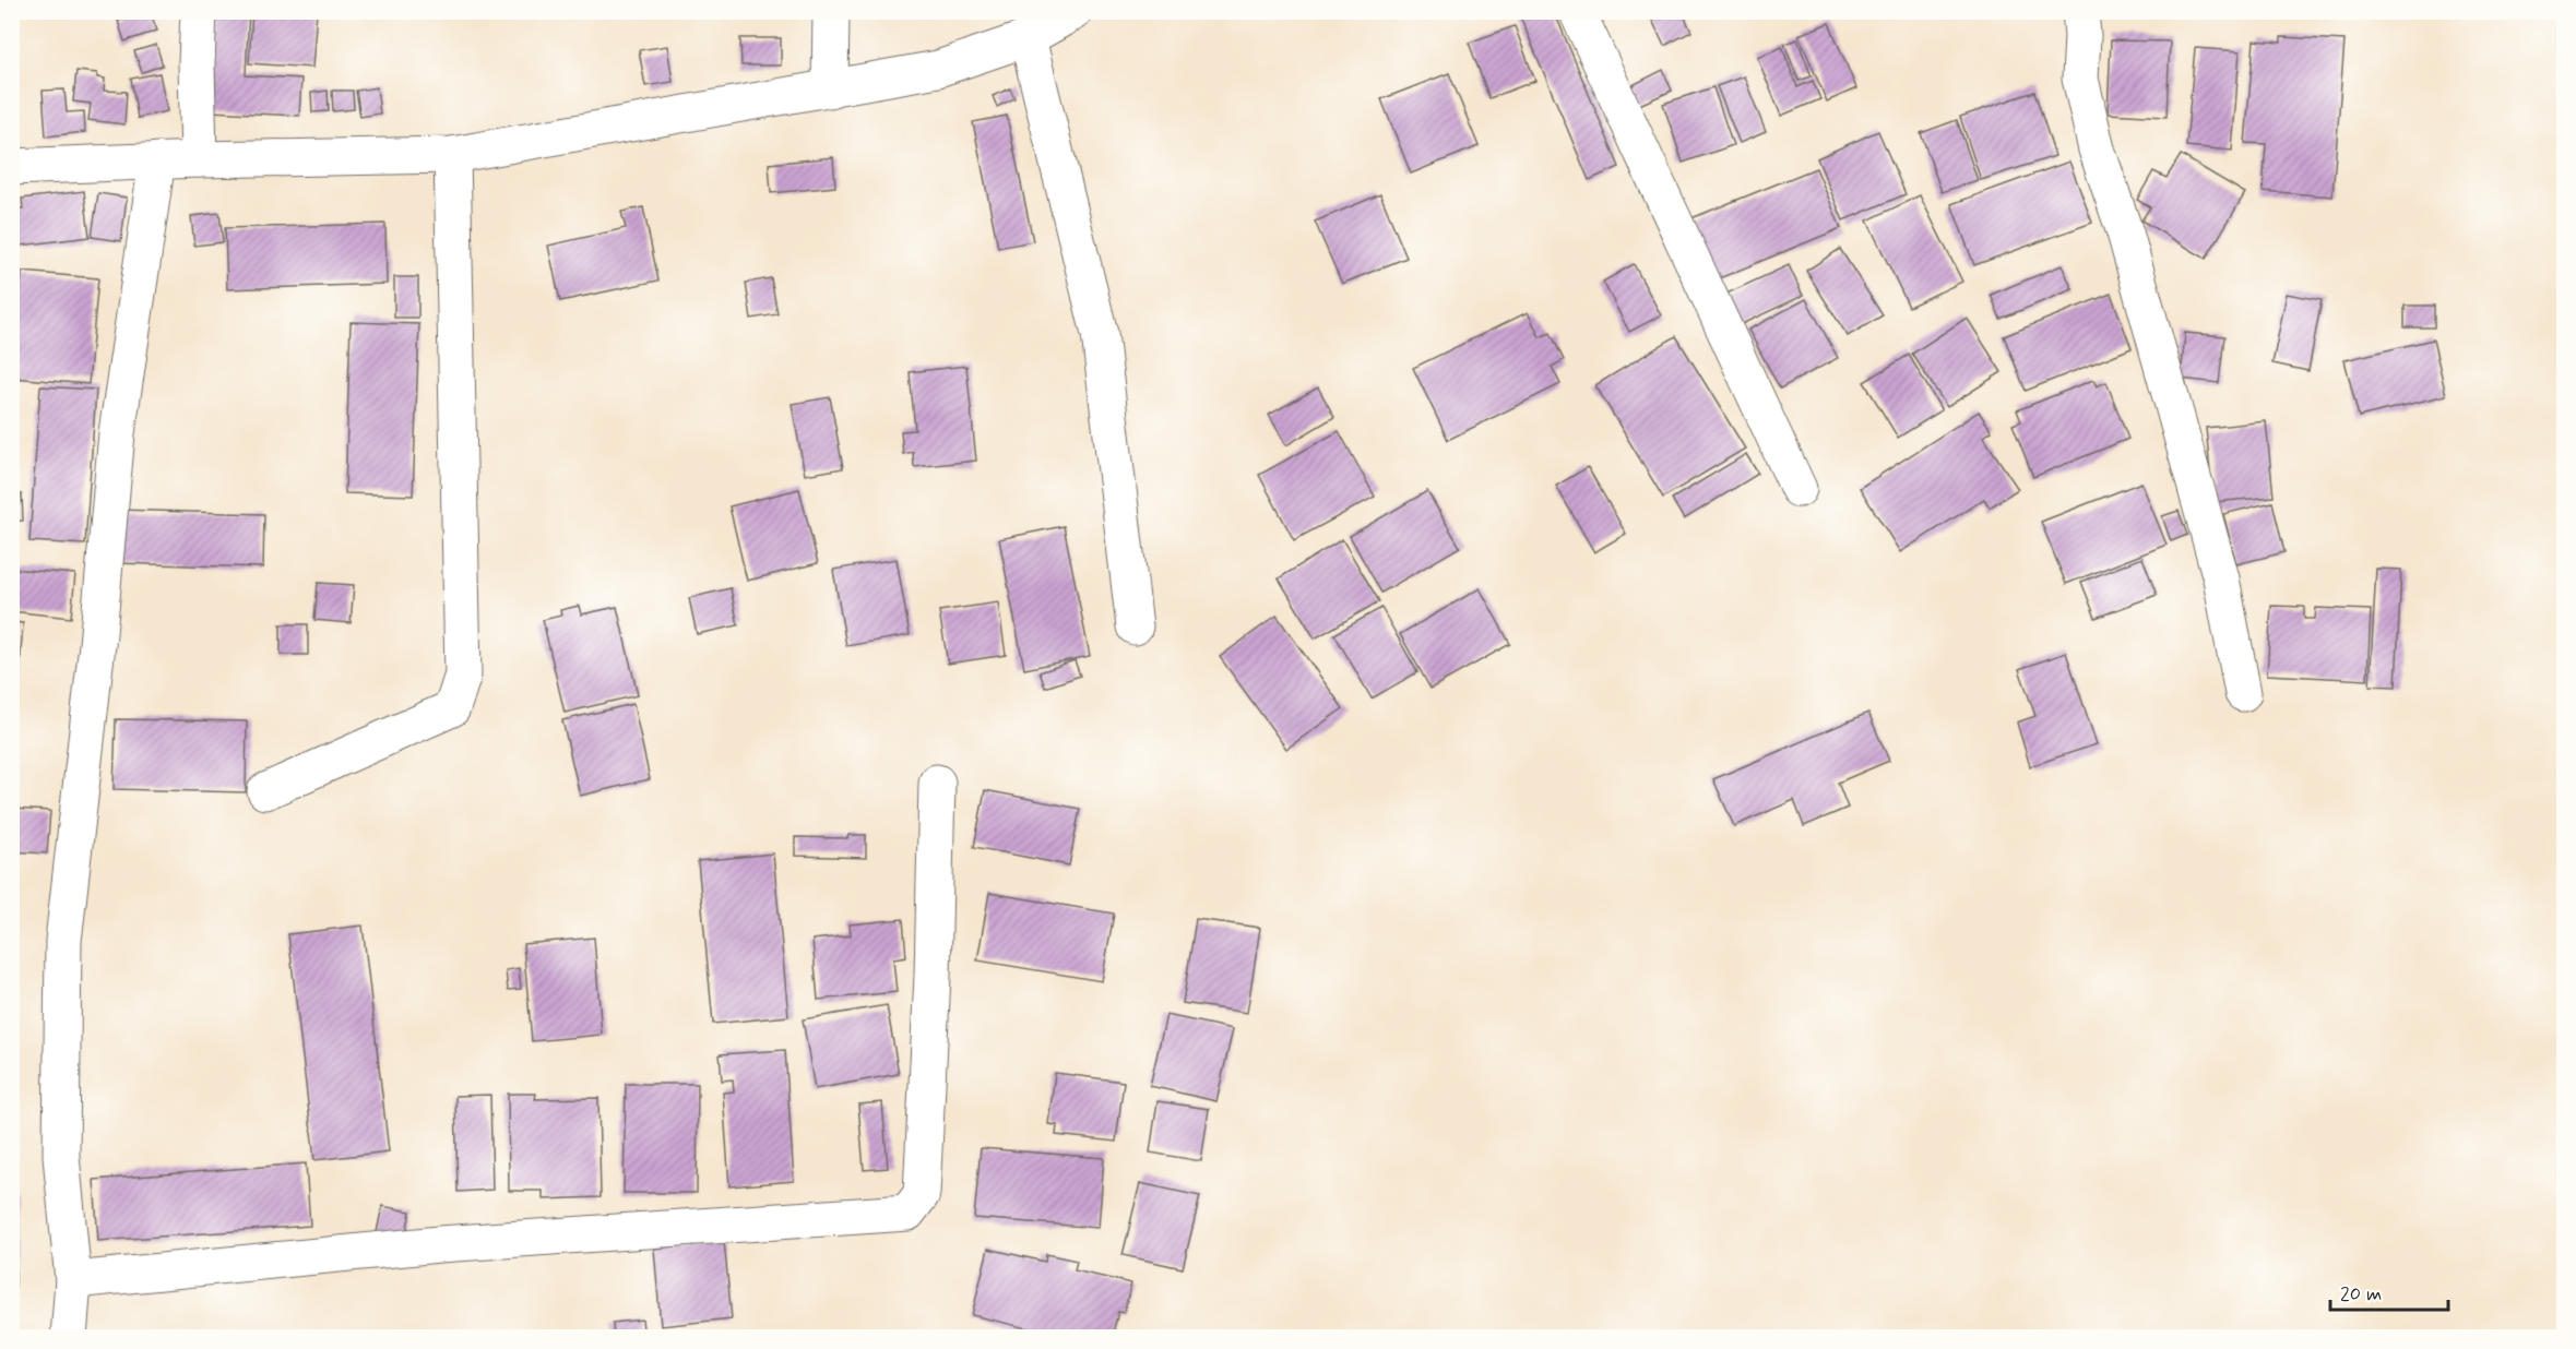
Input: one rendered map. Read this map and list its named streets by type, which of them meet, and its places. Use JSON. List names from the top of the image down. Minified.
{"scale_bar":"20 m"}
